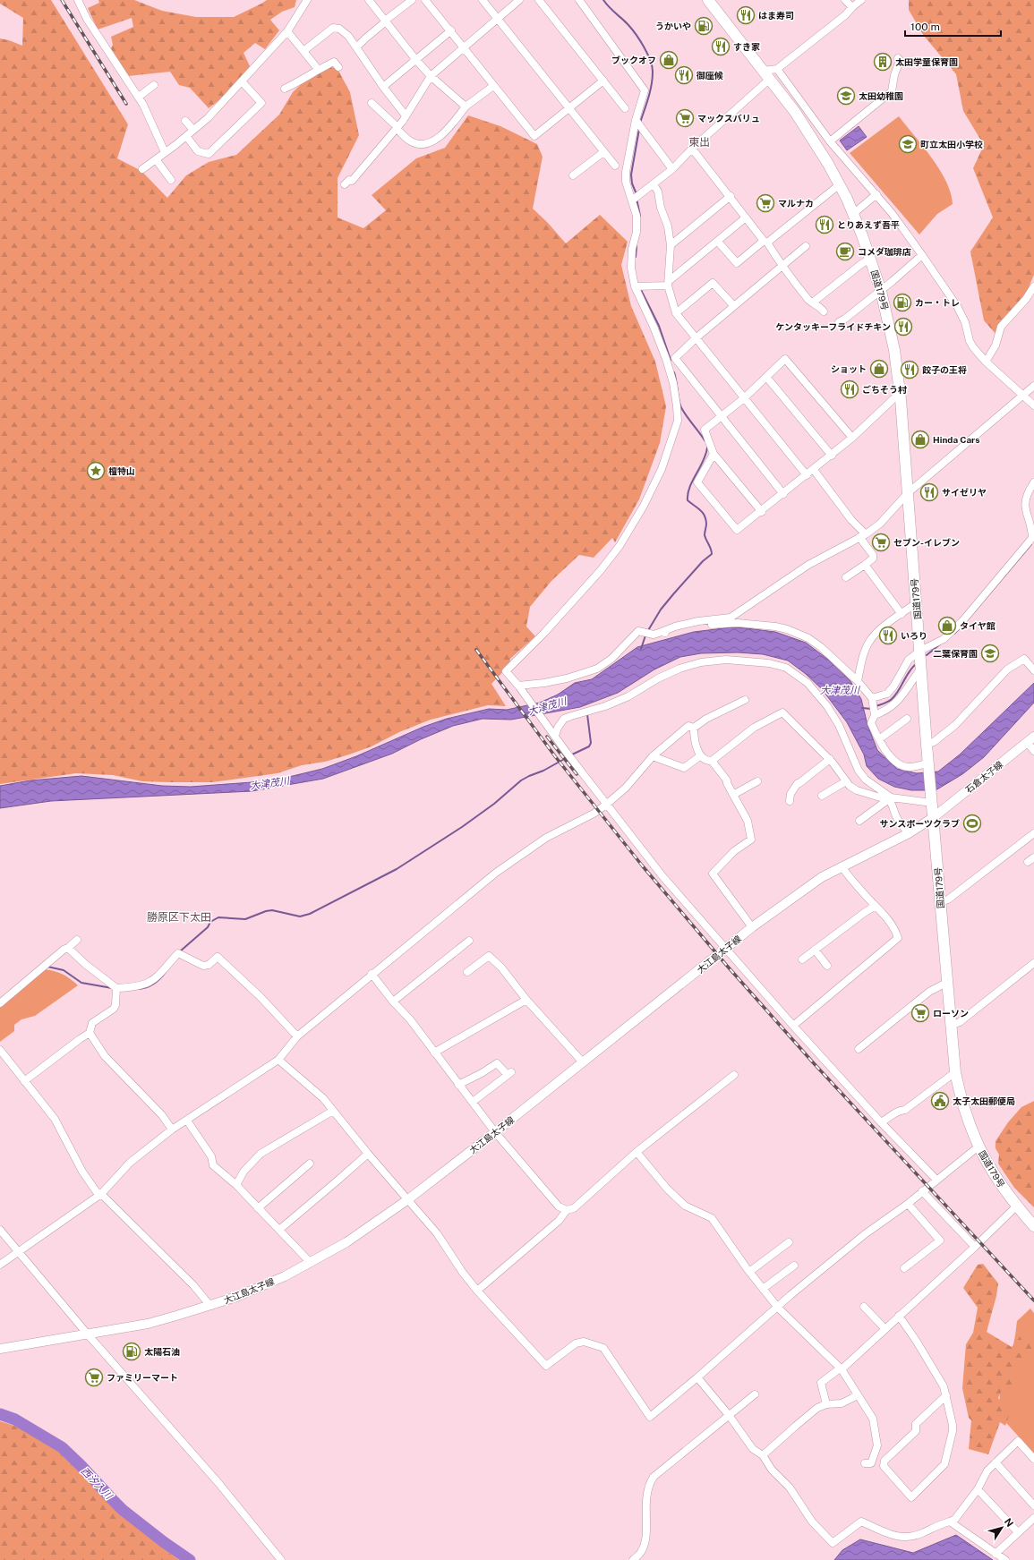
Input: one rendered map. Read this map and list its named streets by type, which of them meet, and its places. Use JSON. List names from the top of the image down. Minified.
{"streets":{"highway":["国道179号"],"main road":["石倉太子線","大江島太子線"]},"crossings":[["国道179号","石倉太子線"],["国道179号","大江島太子線"],["石倉太子線","大江島太子線"]],"districts":["東出","勝原区下太田"],"water":["大津茂川","西汐入川"],"places":{"restaurant":["はま寿司","すき家","御座候","とりあえず吾平","ケンタッキーフライドチキン","餃子の王将","ごちそう村","サイゼリヤ","いろり"],"fuel station":["うかいや","カー・トレ","太陽石油"],"shop":["ブックオフ","ショット","Hinda Cars","タイヤ館"],"building":["太田学童保育園"],"school or university":["太田幼稚園","町立太田小学校","二葉保育園"],"supermarket":["マックスバリュ","マルナカ","セブン-イレブン","ローソン","ファミリーマート"],"cafe":["コメダ珈琲店"],"place":["檀特山"],"sports":["サンスポーツクラブ"],"public building":["太子太田郵便局"]},"scale_bar":"100 m","north":"top right"}
